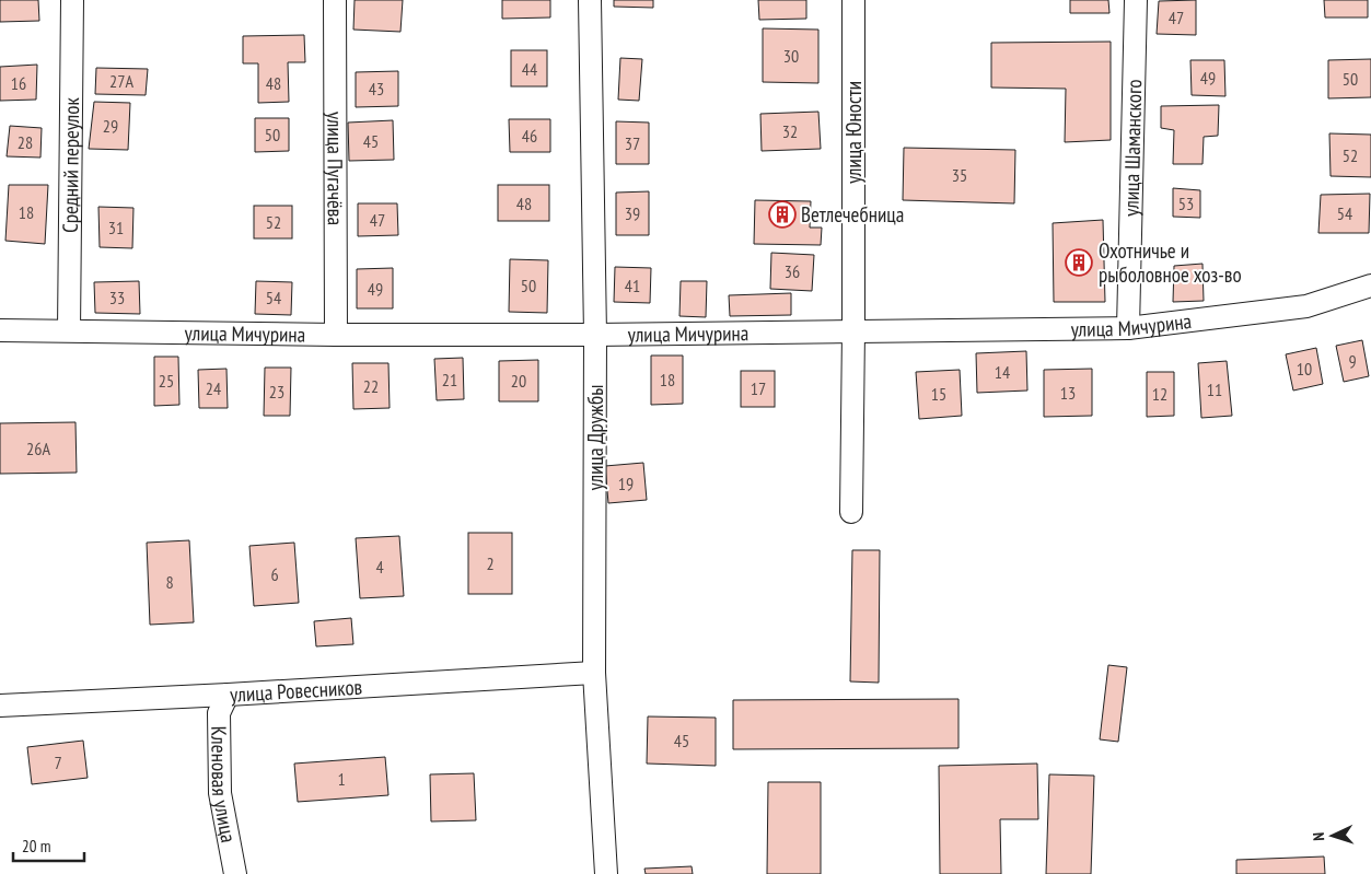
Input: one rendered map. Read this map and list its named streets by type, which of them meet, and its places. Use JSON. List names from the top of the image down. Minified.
{"streets":{"street":["улица Юности","улица Шаманского","Средний переулок","улица Пугачёва","улица Мичурина","улица Дружбы","улица Ровесников","Кленовая улица"]},"crossings":[["улица Юности","улица Мичурина"],["улица Шаманского","улица Мичурина"],["Средний переулок","улица Мичурина"],["улица Пугачёва","улица Мичурина"],["улица Мичурина","улица Дружбы"],["улица Дружбы","улица Ровесников"],["улица Ровесников","Кленовая улица"]],"places":{"building":["Ветлечебница","Охотничье и рыболовное хоз-во"]},"house_numbers":["47","30","44","49","50","27А","16","48","43","29","32","50","46","45","28","37","52","35","48","53","18","39","54","47","52","31","36","50","41","49","33","54","9","10","14","21","18","25","20","22","24","17","11","23","13","15","12","26А","19","2","4","6","8","45","7","1"],"scale_bar":"20 m","north":"left"}
